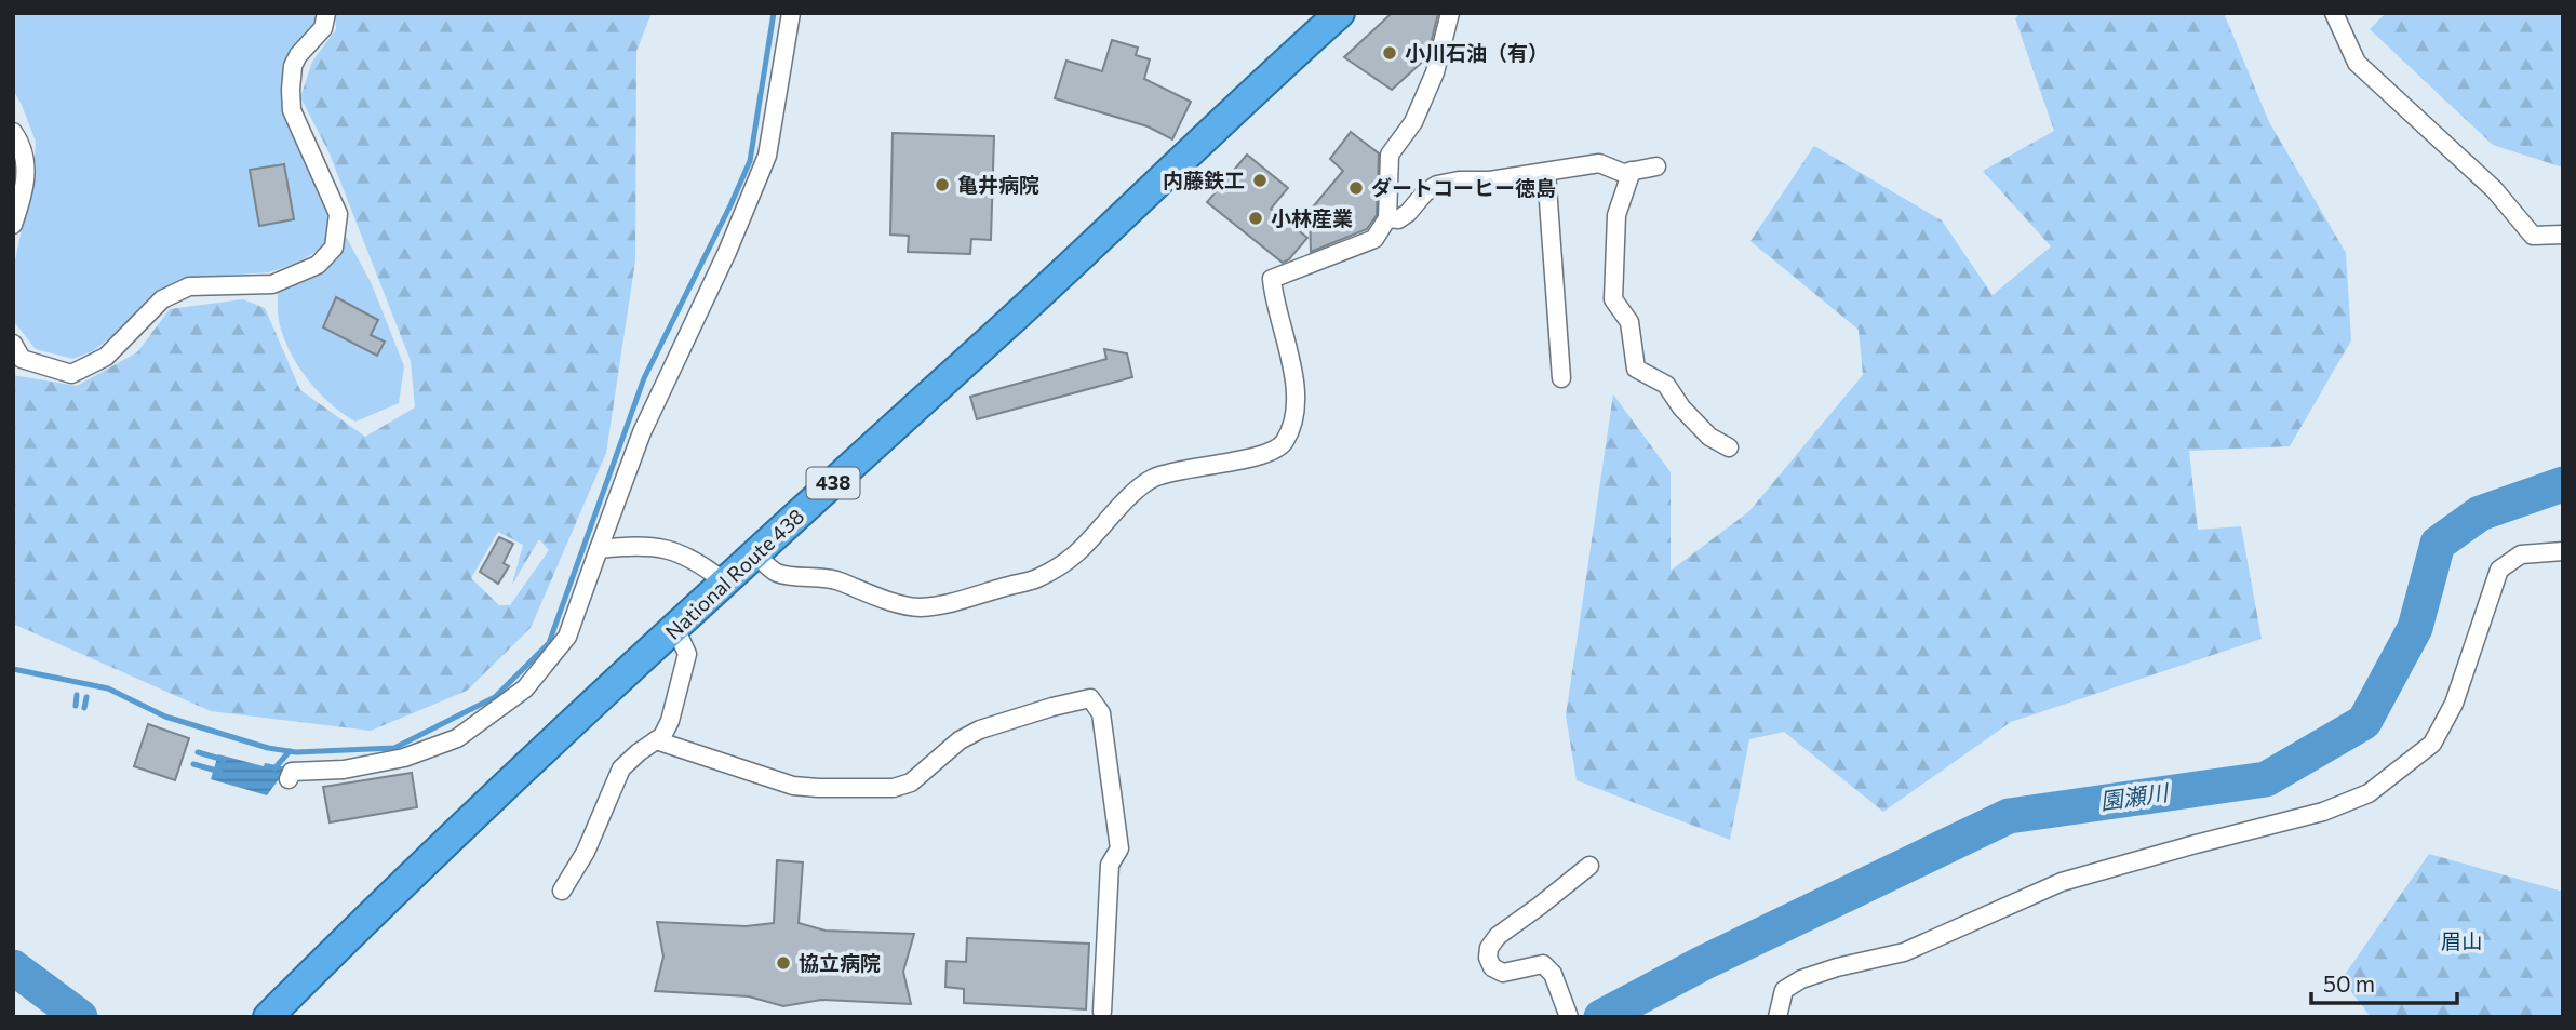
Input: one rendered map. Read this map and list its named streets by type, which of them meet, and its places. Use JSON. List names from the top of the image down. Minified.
{"streets":{"highway":["438","National Route 438"]},"water":["園瀬川"],"parks":["眉山"],"places":["小川石油（有）","内藤鉄工","亀井病院","ダートコーヒー徳島","小林産業","協立病院"],"scale_bar":"50 m"}
